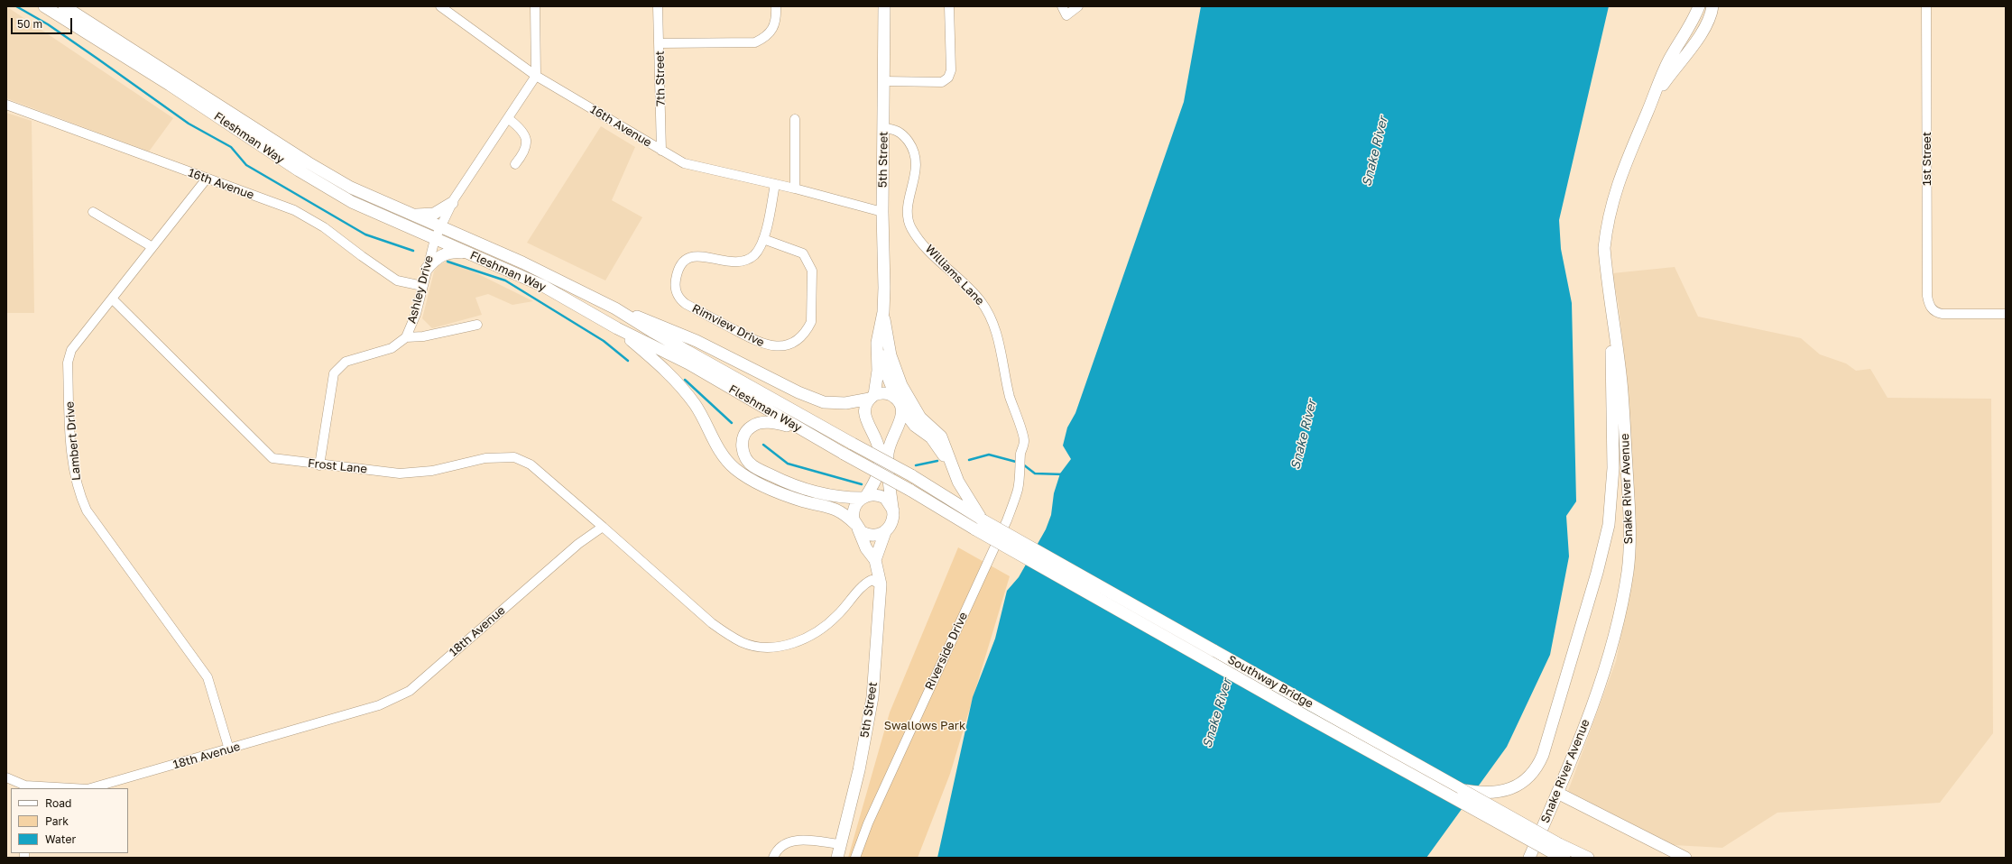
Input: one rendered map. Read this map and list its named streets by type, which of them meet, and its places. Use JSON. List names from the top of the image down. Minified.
{"streets":{"main road":["Fleshman Way","5th Street","Snake River Avenue","Southway Bridge"],"street":["7th Street","16th Avenue","1st Street","Williams Lane","Ashley Drive","Rimview Drive","Lambert Drive","Frost Lane","18th Avenue","Riverside Drive"]},"crossings":[["7th Street","16th Avenue"],["16th Avenue","5th Street"],["16th Avenue","Ashley Drive"],["16th Avenue","Rimview Drive"],["16th Avenue","Lambert Drive"],["Fleshman Way","Ashley Drive"],["Fleshman Way","Southway Bridge"],["5th Street","Williams Lane"],["Williams Lane","Riverside Drive"],["Ashley Drive","Frost Lane"],["Lambert Drive","Frost Lane"],["Lambert Drive","18th Avenue"],["Frost Lane","18th Avenue"]],"water":["Snake River"],"parks":["Swallows Park"],"legend":["Road","Park","Water"],"scale_bar":"50 m"}
